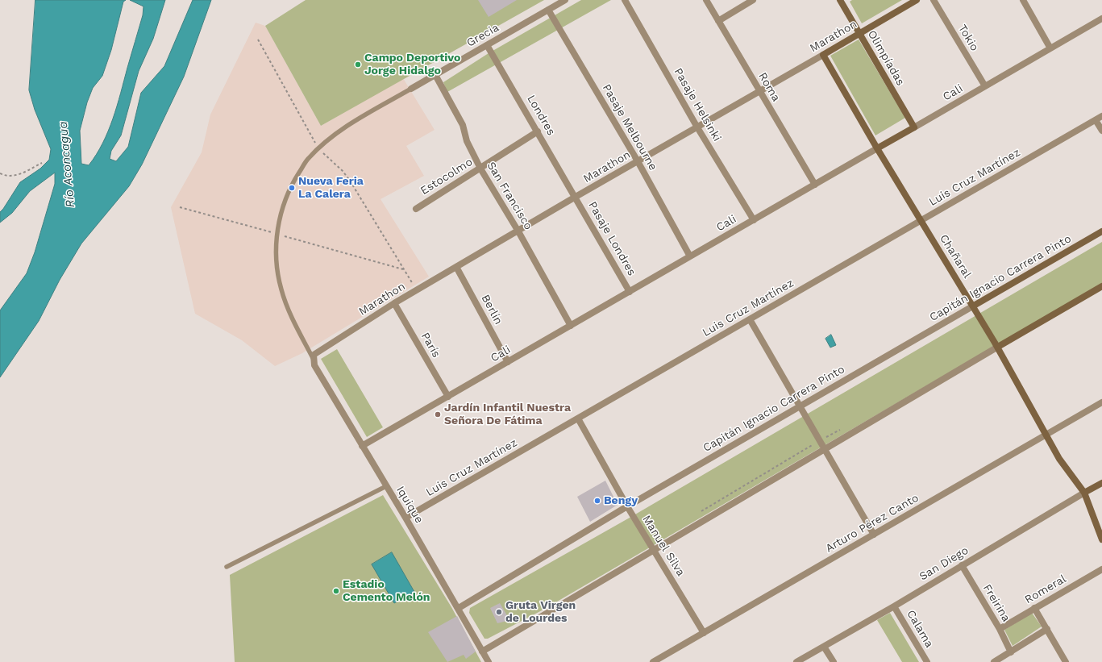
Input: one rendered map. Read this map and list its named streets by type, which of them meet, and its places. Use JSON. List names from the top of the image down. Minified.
{"streets":{"street":["Grecia","Marathon","Tokio","Olimpíadas","Roma","Cali","Pasaje Helsinki","Londres","Pasaje Melbourne","Estocolmo","Luis Cruz Martínez","San Francisco","Pasaje Londres","Chañaral","Capitán Ignacio Carrera Pinto","Berlín","París","Iquique","Arturo Pérez Canto","Manuel Silva","San Diego","Romeral","Freirina","Calama"]},"crossings":[["Grecia","Londres"],["Grecia","Pasaje Melbourne"],["Grecia","San Francisco"],["Marathon","Olimpíadas"],["Marathon","Roma"],["Marathon","Pasaje Helsinki"],["Marathon","Londres"],["Marathon","Pasaje Melbourne"],["Marathon","San Francisco"],["Marathon","Pasaje Londres"],["Marathon","Chañaral"],["Marathon","Berlín"],["Marathon","París"],["Marathon","Iquique"],["Tokio","Cali"],["Olimpíadas","Cali"],["Roma","Cali"],["Cali","Pasaje Helsinki"],["Cali","Pasaje Melbourne"],["Cali","San Francisco"],["Cali","Pasaje Londres"],["Cali","Chañaral"],["Cali","Berlín"],["Cali","París"],["Cali","Iquique"],["Londres","Estocolmo"],["Londres","Pasaje Londres"],["Estocolmo","San Francisco"],["Luis Cruz Martínez","Chañaral"],["Luis Cruz Martínez","Iquique"],["Luis Cruz Martínez","Manuel Silva"],["Chañaral","Capitán Ignacio Carrera Pinto"],["Chañaral","Arturo Pérez Canto"],["Chañaral","San Diego"],["Capitán Ignacio Carrera Pinto","Iquique"],["Capitán Ignacio Carrera Pinto","Manuel Silva"],["Arturo Pérez Canto","Manuel Silva"],["San Diego","Freirina"],["San Diego","Calama"],["Romeral","Freirina"]],"water":["Río Aconcagua"],"places":["Campo Deportivo Jorge Hidalgo","Nueva Feria La Calera","Jardín Infantil Nuestra Señora De Fátima","Bengy","Estadio Cemento Melón","Gruta Virgen de Lourdes"]}
